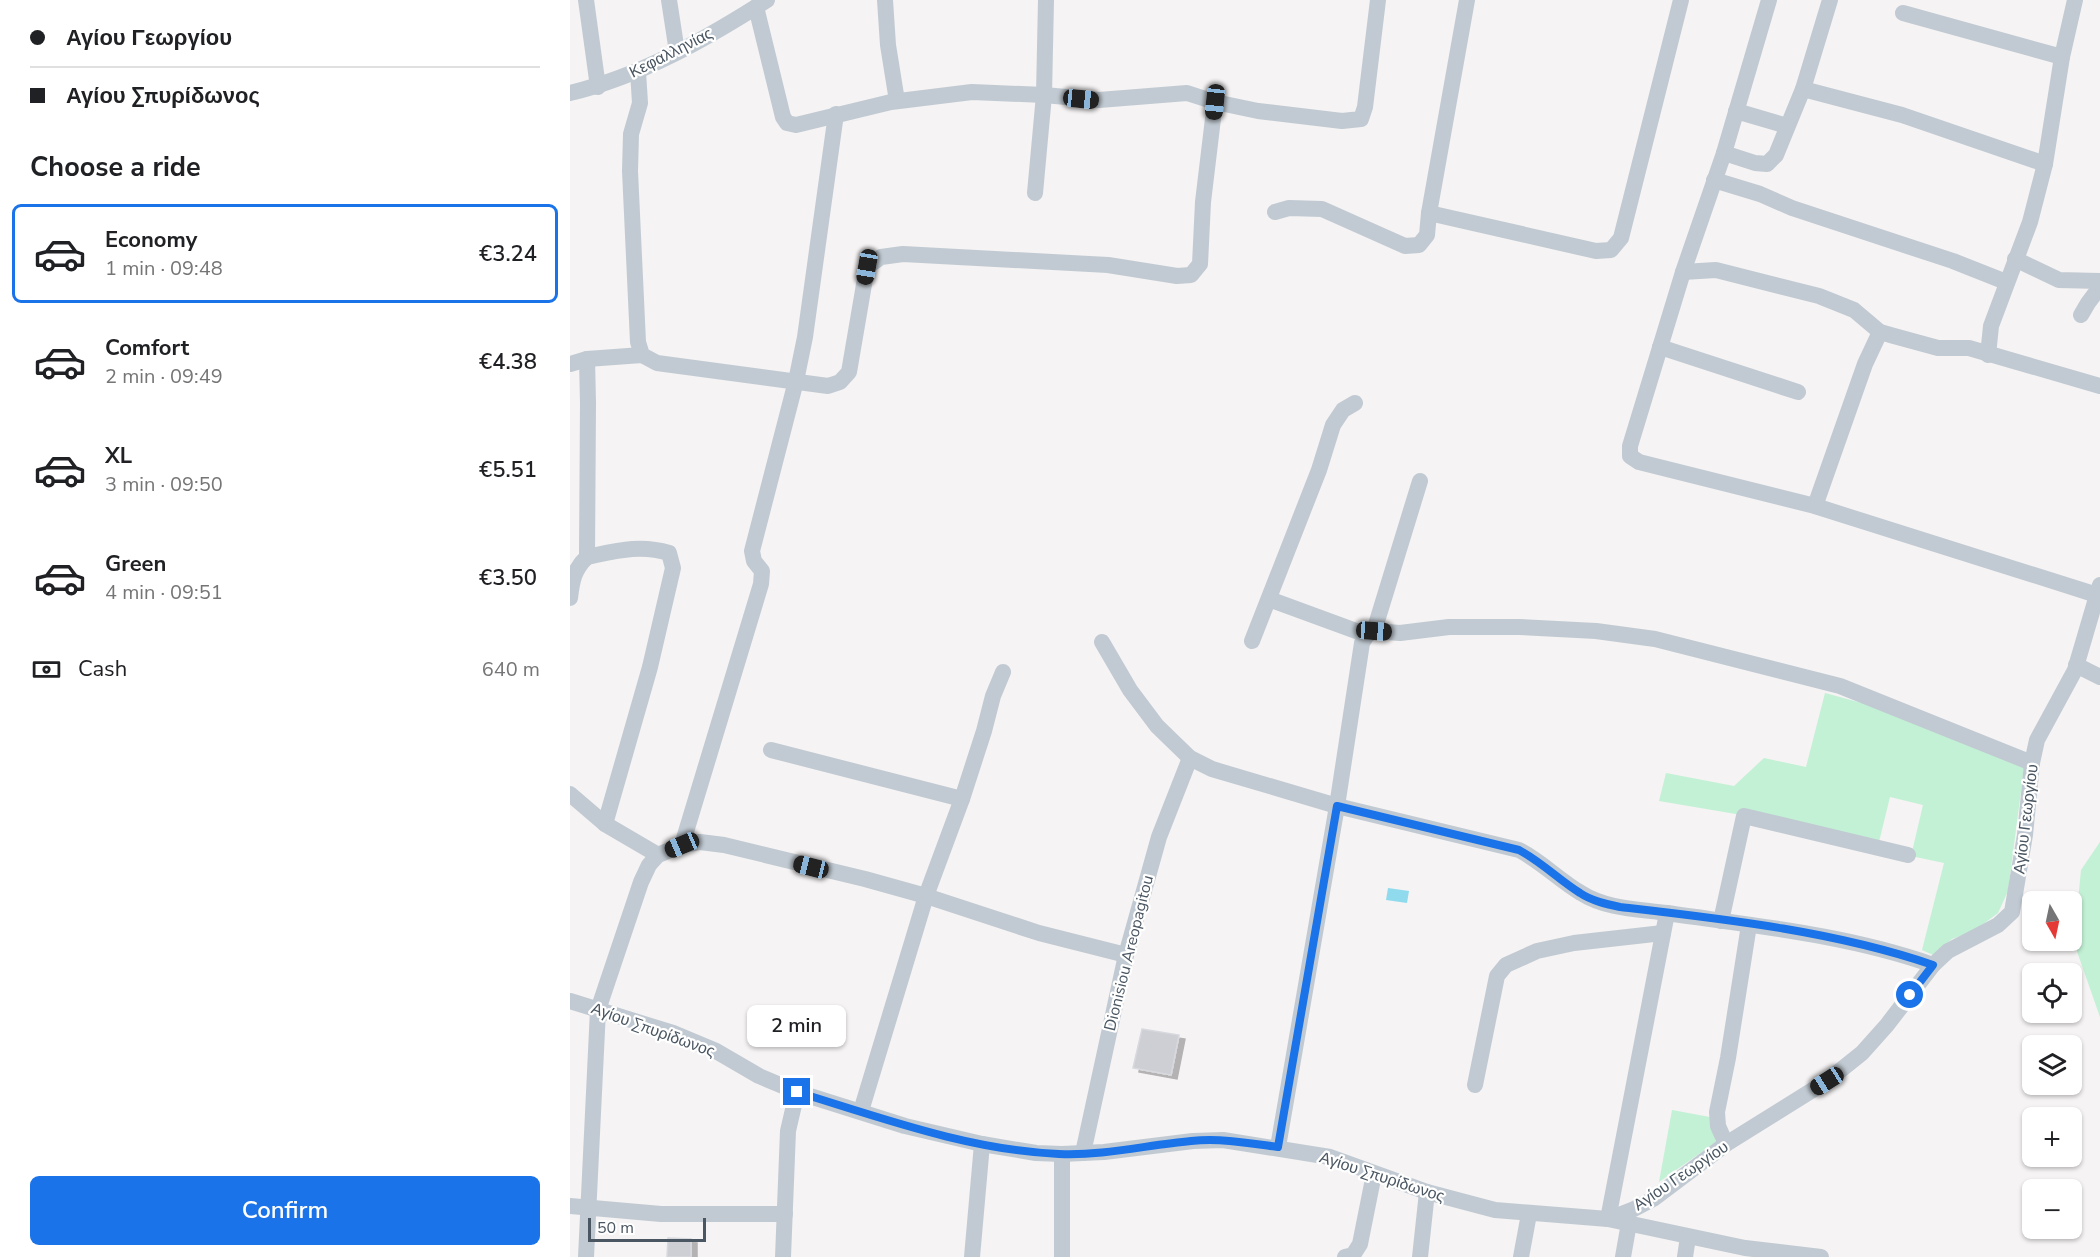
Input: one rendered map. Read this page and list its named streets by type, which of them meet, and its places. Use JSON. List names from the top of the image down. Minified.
{"streets":{"street":["Κεφαλληνίας","Αγίου Γεωργίου","Dionisiou Areopagitou","Αγίου Σπυρίδωνος"]},"crossings":[["Αγίου Γεωργίου","Αγίου Σπυρίδωνος"],["Dionisiou Areopagitou","Αγίου Σπυρίδωνος"]],"scale_bar":"50 m","north":"bottom","page":{"banner":["Αγίου Γεωργίου","Αγίου Σπυρίδωνος"],"heading":"Choose a ride","list":[{"name":"Economy","note":"1 min · 09:48","value":"€3.24"},{"name":"Comfort","note":"2 min · 09:49","value":"€4.38"},{"name":"XL","note":"3 min · 09:50","value":"€5.51"},{"name":"Green","note":"4 min · 09:51","value":"€3.50"}],"pay":["Cash","640 m"],"map_buttons":["+","−"],"bubble":"2 min","buttons":"Confirm","scale":"50 m"}}
